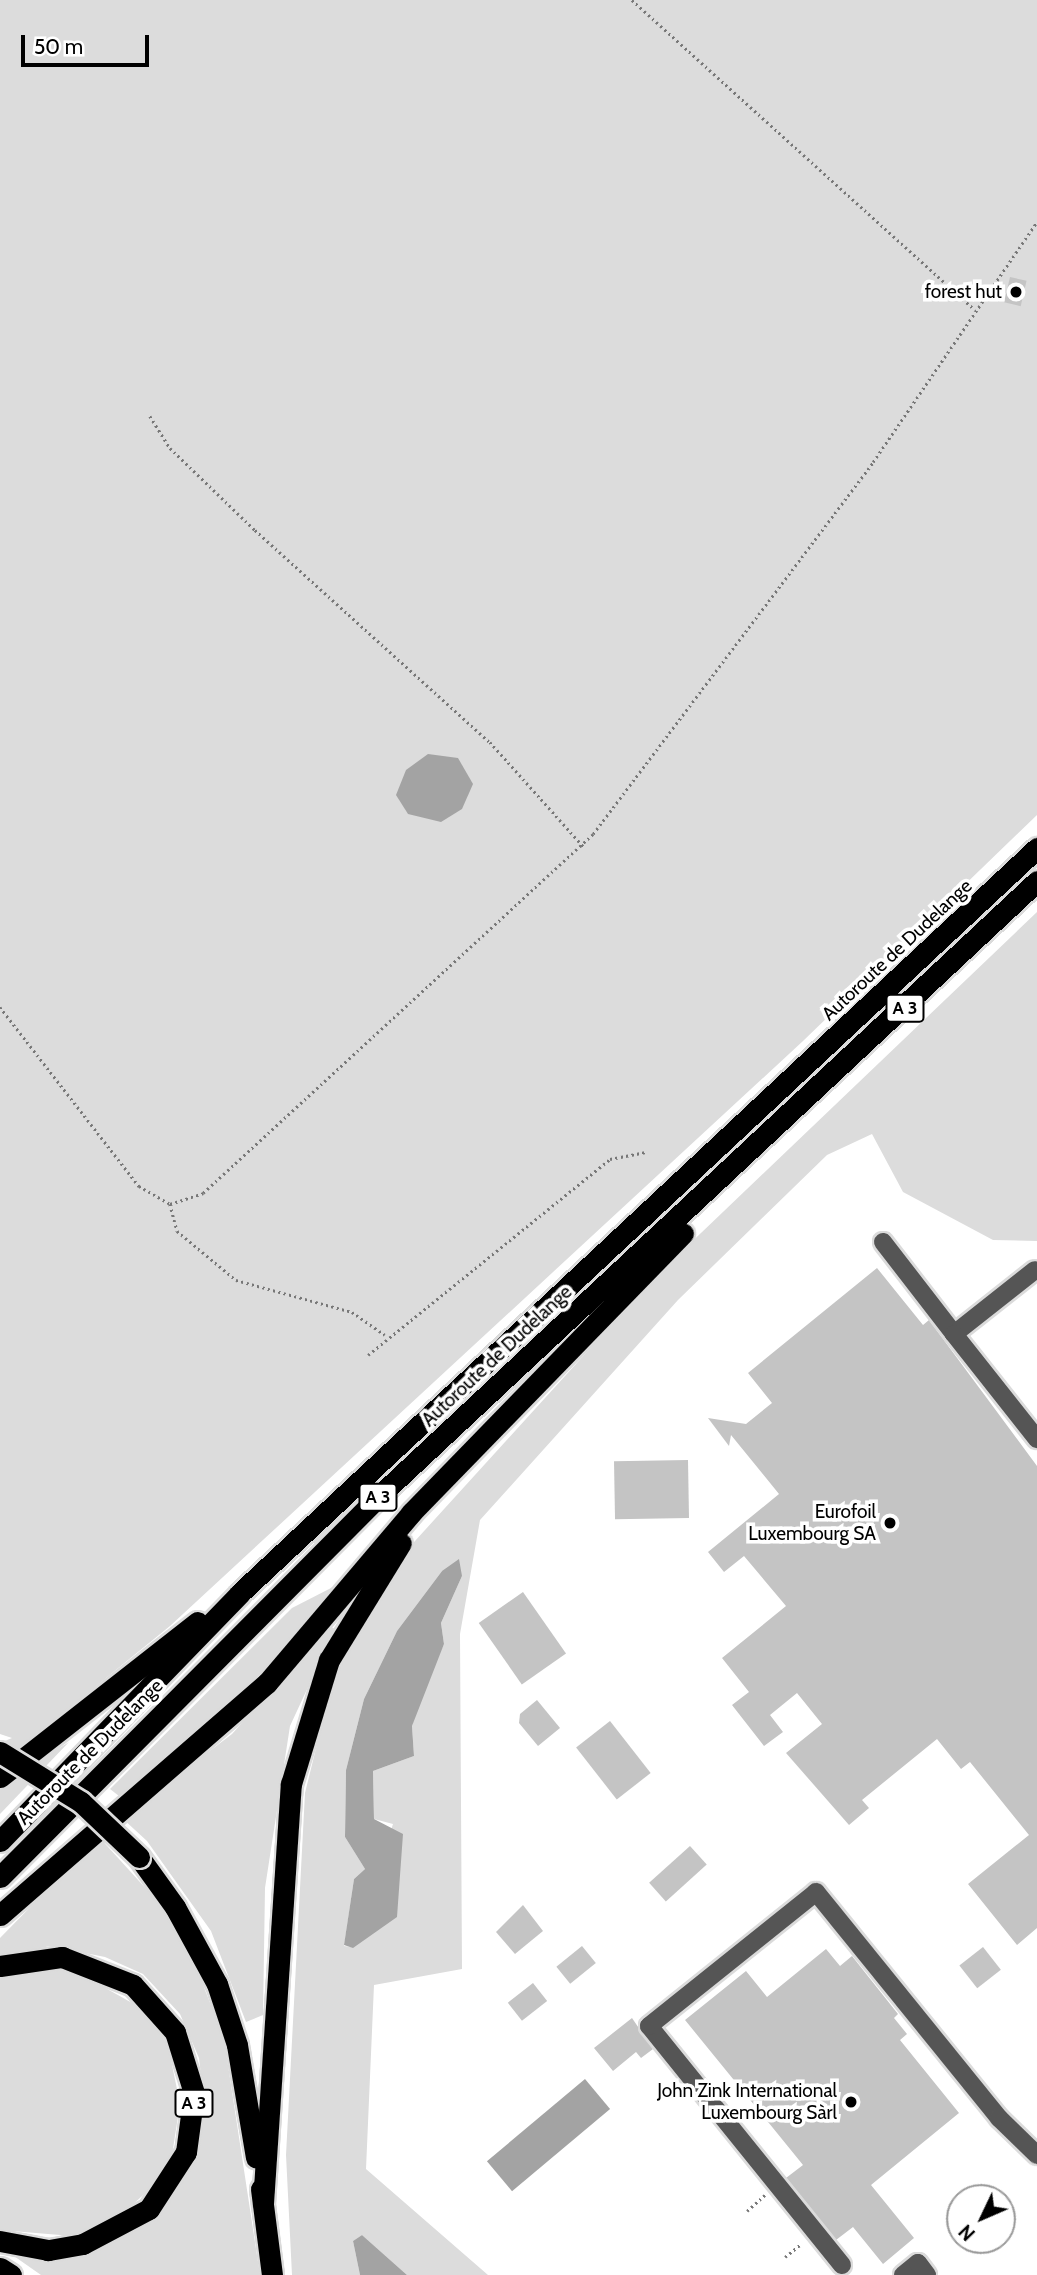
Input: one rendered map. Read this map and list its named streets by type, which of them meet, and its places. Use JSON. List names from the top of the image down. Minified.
{"streets":{"highway":["Autoroute de Dudelange","A 3"]},"crossings":[["Autoroute de Dudelange","A 3"]],"places":["forest hut","Eurofoil Luxembourg SA","John Zink International Luxembourg Sàrl"],"scale_bar":"50 m","north":"bottom left"}
